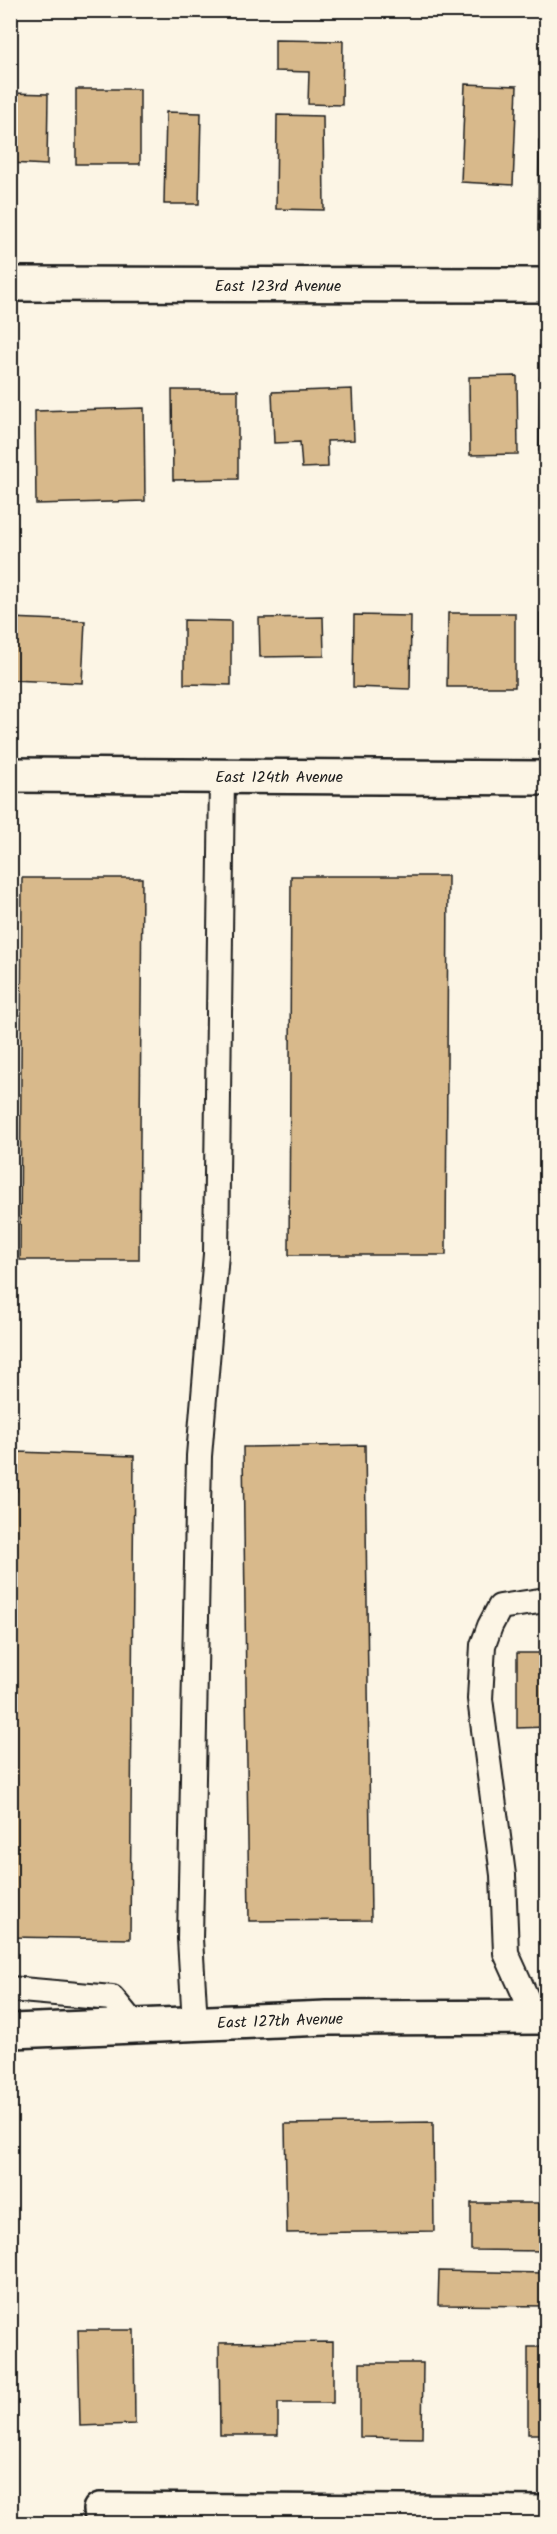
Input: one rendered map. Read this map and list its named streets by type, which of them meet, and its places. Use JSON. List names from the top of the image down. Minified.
{"streets":{"street":["East 123rd Avenue","East 124th Avenue","East 127th Avenue"]}}
